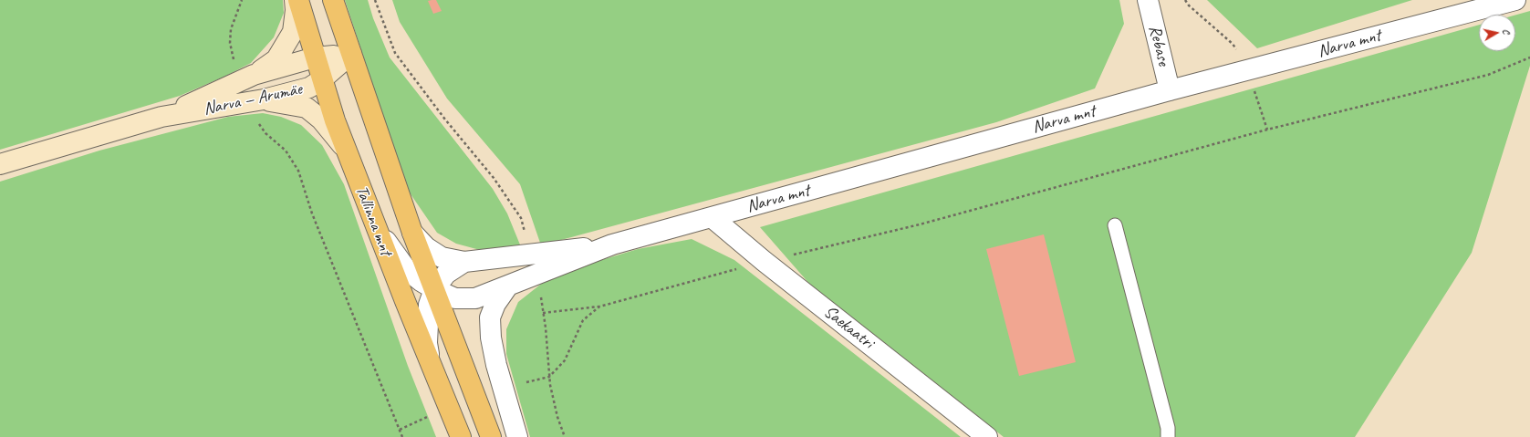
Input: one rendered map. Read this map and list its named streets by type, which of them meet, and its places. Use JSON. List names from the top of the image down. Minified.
{"streets":{"highway":["Tallinna mnt"],"street":["Narva mnt","Rebase","Narva — Arumäe","Saekaatri"]},"crossings":[["Narva mnt","Rebase"],["Narva mnt","Tallinna mnt"],["Narva mnt","Saekaatri"],["Narva — Arumäe","Tallinna mnt"]],"north":"right"}
